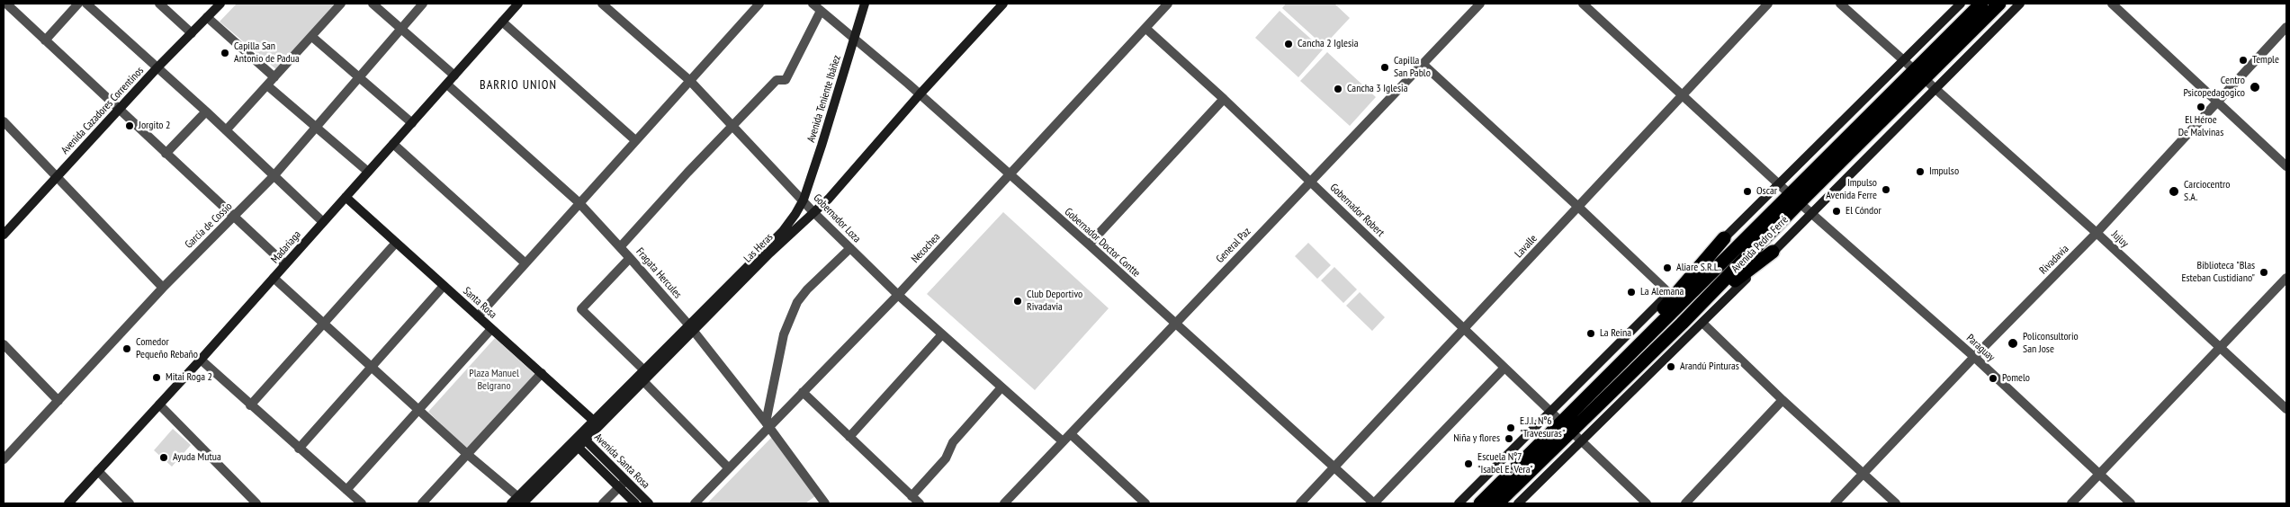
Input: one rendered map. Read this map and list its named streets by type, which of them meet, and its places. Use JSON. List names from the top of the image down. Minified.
{"streets":{"highway":["Avenida Pedro Ferré"],"main road":["Avenida Teniente Ibáñez","Avenida Cazadores Correntinos","Madariaga","Las Heras","Santa Rosa","Avenida Santa Rosa"],"street":["Gobernador Robert","Gobernador Loza","García de Cossio","Jujuy","Gobernador Doctor Contte","General Paz","Lavalle","Necochea","Rivadavia","Fragata Hercules","Paraguay"]},"crossings":[["Avenida Teniente Ibáñez","Gobernador Loza"],["Avenida Teniente Ibáñez","Gobernador Doctor Contte"],["Avenida Teniente Ibáñez","Las Heras"],["Gobernador Robert","Avenida Pedro Ferré"],["Gobernador Robert","General Paz"],["Gobernador Robert","Lavalle"],["Gobernador Robert","Necochea"],["Gobernador Loza","General Paz"],["Gobernador Loza","Las Heras"],["Gobernador Loza","Necochea"],["Jujuy","Avenida Pedro Ferré"],["Jujuy","Rivadavia"],["Gobernador Doctor Contte","General Paz"],["Gobernador Doctor Contte","Lavalle"],["Gobernador Doctor Contte","Las Heras"],["Gobernador Doctor Contte","Necochea"],["Avenida Pedro Ferré","Paraguay"],["Lavalle","Paraguay"],["Madariaga","Fragata Hercules"],["Madariaga","Santa Rosa"],["Las Heras","Fragata Hercules"],["Las Heras","Santa Rosa"],["Las Heras","Avenida Santa Rosa"],["Necochea","Fragata Hercules"],["Rivadavia","Paraguay"]],"districts":["BARRIO UNION"],"parks":["Plaza Manuel Belgrano"],"places":["Cancha 2 Iglesia","Capilla San Antonio de Padua","Temple","Capilla San Pablo","Centro Psicopedagogico","Cancha 3 Iglesia","El Héroe De Malvinas","Jorgito 2","Impulso","Impulso Avenida Ferre","Oscar","Carciocentro S.A.","El Cóndor","Aliare S.R.L.","Biblioteca \"Blas Esteban Custidiano\"","La Alemana","Club Deportivo Rivadavia","La Reina","Policonsultorio San Jose","Comedor Pequeño Rebaño","Arandú Pinturas","Mitai Roga 2","Pomelo","E.J.I. Nº6 \"Travesuras\"","Niña y flores","Ayuda Mutua","Escuela Nº7 \"Isabel E. Vera\""]}
